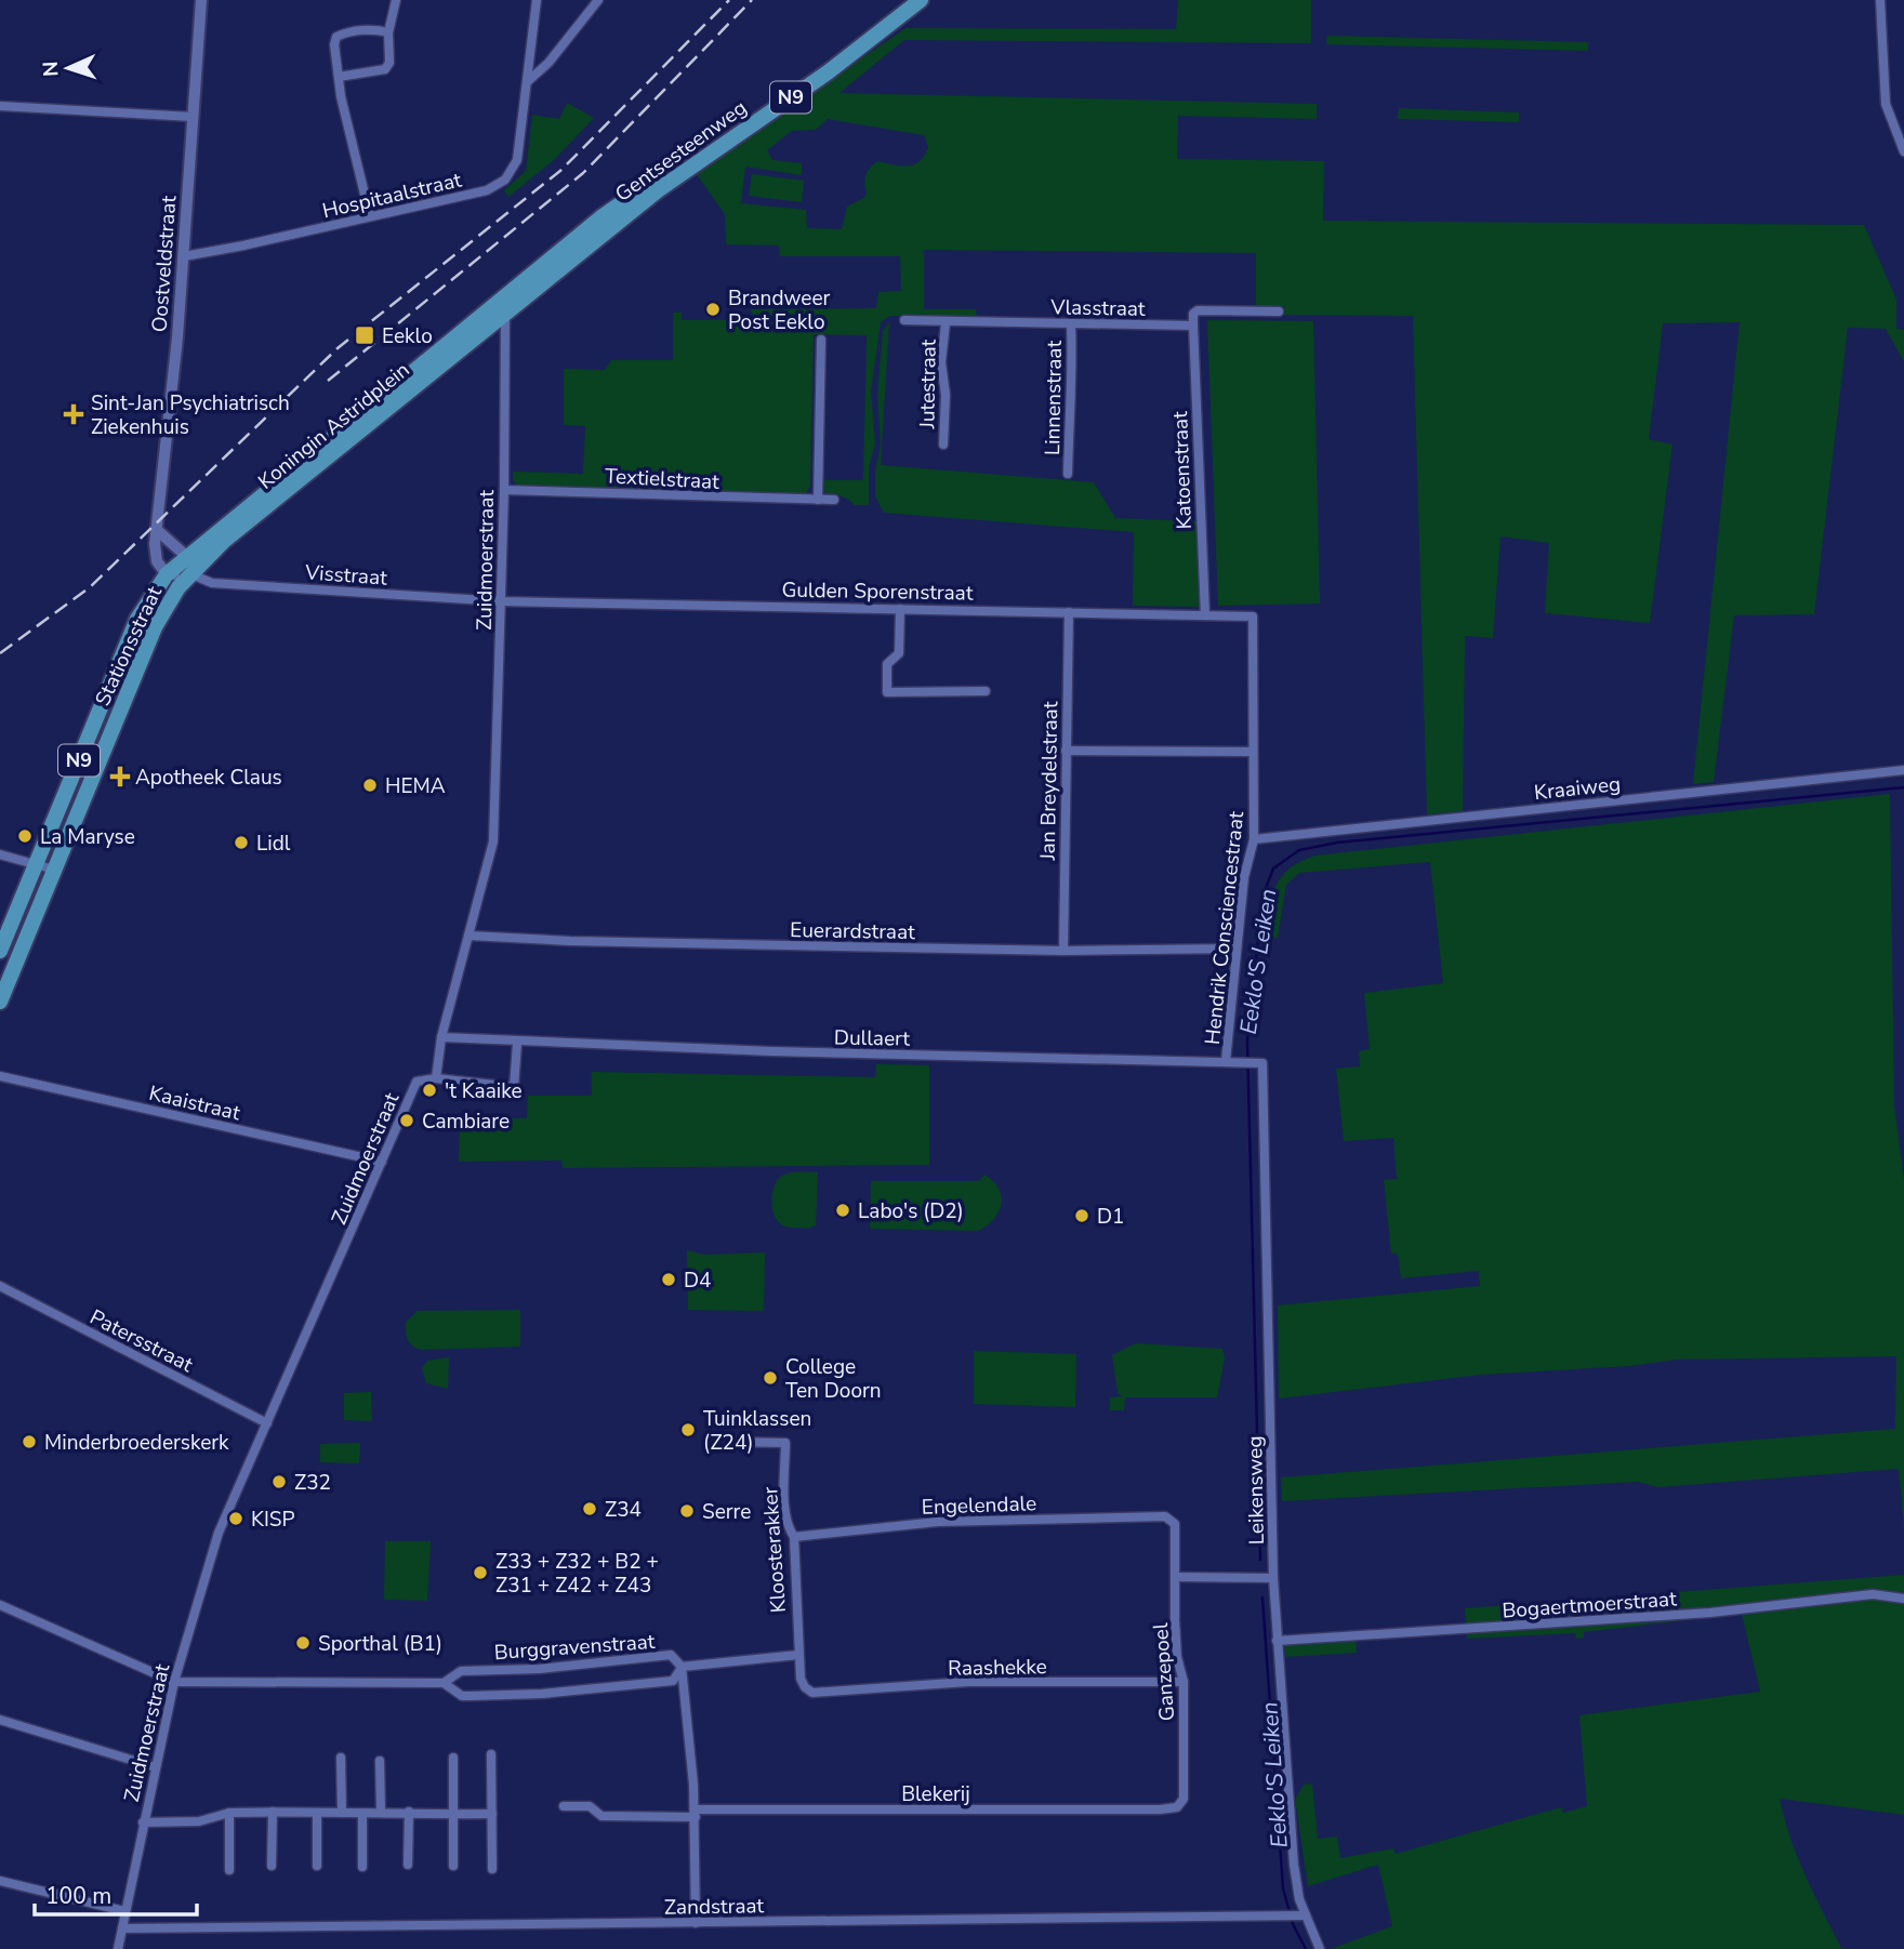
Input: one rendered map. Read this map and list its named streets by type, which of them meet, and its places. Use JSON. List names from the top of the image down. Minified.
{"streets":{"main road":["N9","Gentsesteenweg","Koningin Astridplein","Stationsstraat"],"street":["Hospitaalstraat","Oostveldstraat","Vlasstraat","Jutestraat","Linnenstraat","Katoenstraat","Textielstraat","Zuidmoerstraat","Visstraat","Gulden Sporenstraat","Jan Breydelstraat","Kraaiweg","Hendrik Consciencestraat","Euerardstraat","Dullaert","Kaaistraat","Patersstraat","Leikensweg","Engelendale","Kloosterakker","Bogaertmoerstraat","Burggravenstraat","Raashekke","Ganzepoel","Blekerij","Zandstraat"]},"crossings":[["N9","Oostveldstraat"],["N9","Koningin Astridplein"],["N9","Stationsstraat"],["Gentsesteenweg","Koningin Astridplein"],["Gentsesteenweg","Zuidmoerstraat"],["Hospitaalstraat","Oostveldstraat"],["Oostveldstraat","Stationsstraat"],["Vlasstraat","Jutestraat"],["Vlasstraat","Linnenstraat"],["Vlasstraat","Katoenstraat"],["Koningin Astridplein","Zuidmoerstraat"],["Koningin Astridplein","Visstraat"],["Koningin Astridplein","Stationsstraat"],["Katoenstraat","Gulden Sporenstraat"],["Textielstraat","Zuidmoerstraat"],["Zuidmoerstraat","Visstraat"],["Zuidmoerstraat","Gulden Sporenstraat"],["Zuidmoerstraat","Euerardstraat"],["Zuidmoerstraat","Dullaert"],["Zuidmoerstraat","Kaaistraat"],["Zuidmoerstraat","Patersstraat"],["Zuidmoerstraat","Burggravenstraat"],["Zuidmoerstraat","Zandstraat"],["Visstraat","Gulden Sporenstraat"],["Visstraat","Stationsstraat"],["Gulden Sporenstraat","Jan Breydelstraat"],["Gulden Sporenstraat","Hendrik Consciencestraat"],["Jan Breydelstraat","Euerardstraat"],["Kraaiweg","Hendrik Consciencestraat"],["Hendrik Consciencestraat","Euerardstraat"],["Hendrik Consciencestraat","Dullaert"],["Hendrik Consciencestraat","Leikensweg"],["Dullaert","Leikensweg"],["Leikensweg","Bogaertmoerstraat"],["Leikensweg","Zandstraat"],["Engelendale","Kloosterakker"],["Engelendale","Ganzepoel"],["Kloosterakker","Raashekke"],["Raashekke","Ganzepoel"],["Ganzepoel","Blekerij"]],"water":["Eeklo'S Leiken"],"places":{"other":["Brandweer Post Eeklo","HEMA","La Maryse","Lidl","'t Kaaike","Cambiare","Labo's (D2)","D1","D4","College Ten Doorn","Tuinklassen (Z24)","Minderbroederskerk","Z32","Z34","Serre","KISP","Z33 + Z32 + B2 + Z31 + Z42 + Z43","Sporthal (B1)"],"transit":["Eeklo"],"health":["Sint-Jan Psychiatrisch Ziekenhuis","Apotheek Claus"]},"scale_bar":"100 m","north":"left"}
